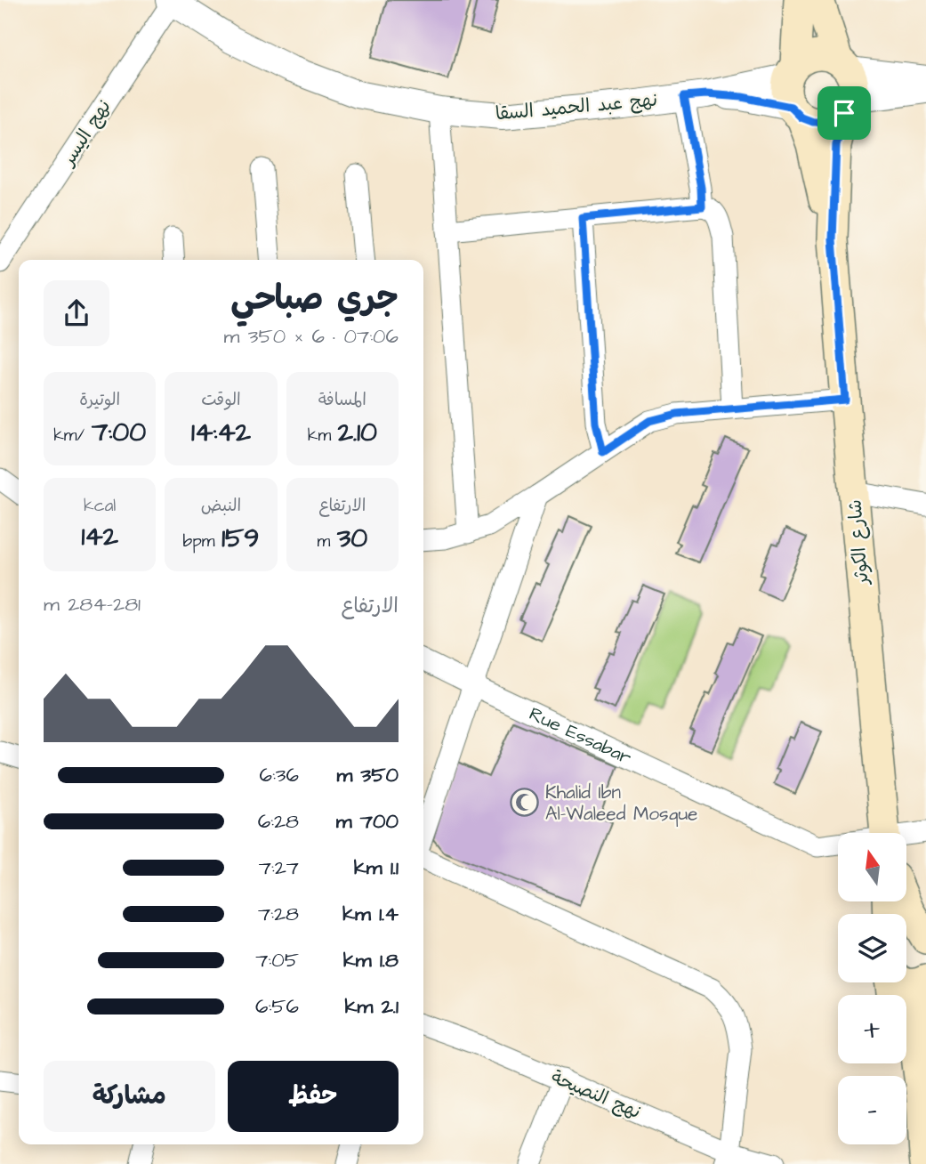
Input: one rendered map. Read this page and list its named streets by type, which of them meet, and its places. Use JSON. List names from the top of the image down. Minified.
{"streets":{"main road":["شارع الكوثر"],"street":["نهج عبد الحميد السقا","نهج اليسر","Rue Essabar","نهج النصيحة"]},"crossings":[["نهج عبد الحميد السقا","نهج اليسر"],["نهج عبد الحميد السقا","شارع الكوثر"]],"places":{"mosque":["Khalid Ibn Al-Waleed Mosque"]},"north":"top","page":{"heading":["جري صباحي","07:06 · 6 × 350 m"],"stats":[["المسافة","2.10 km"],["الوقت","14:42"],["الوتيرة","7:00 /km"],["الارتفاع","30 m"],["النبض","159 bpm"],["kcal","142"]],"chart":["الارتفاع","281–284 m"],"list":[{"name":"350 m","note":"6:36"},{"name":"700 m","note":"6:28"},{"name":"1.1 km","note":"7:27"},{"name":"1.4 km","note":"7:28"},{"name":"1.8 km","note":"7:05"},{"name":"2.1 km","note":"6:56"}],"map_buttons":["+","−"],"buttons":["حفظ","مشاركة"]}}
